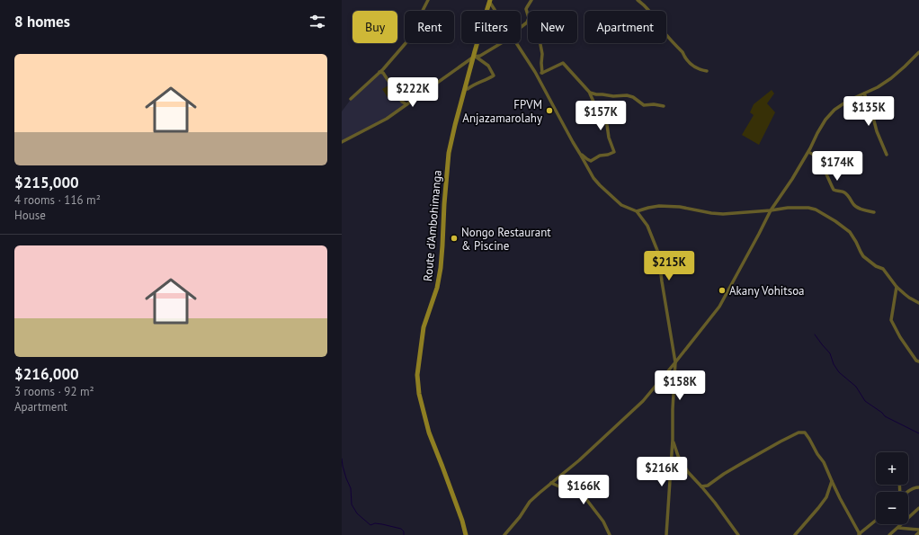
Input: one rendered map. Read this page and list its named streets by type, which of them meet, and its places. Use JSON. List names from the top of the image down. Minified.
{"streets":{"street":["Route d'Ambohimanga"]},"places":["FPVM Anjazamarolahy","Nongo Restaurant & Piscine","Akany Vohitsoa"],"page":{"heading":"8 homes","chip":["Buy","Rent","Filters","New","Apartment"],"list":[{"name":"$215,000","note":"4 rooms · 116 m² · House"},{"name":"$216,000","note":"3 rooms · 92 m² · Apartment"}],"price":["$222K","$135K","$157K","$174K","$215K","$158K","$216K","$166K"],"map_buttons":["+","−"]}}
